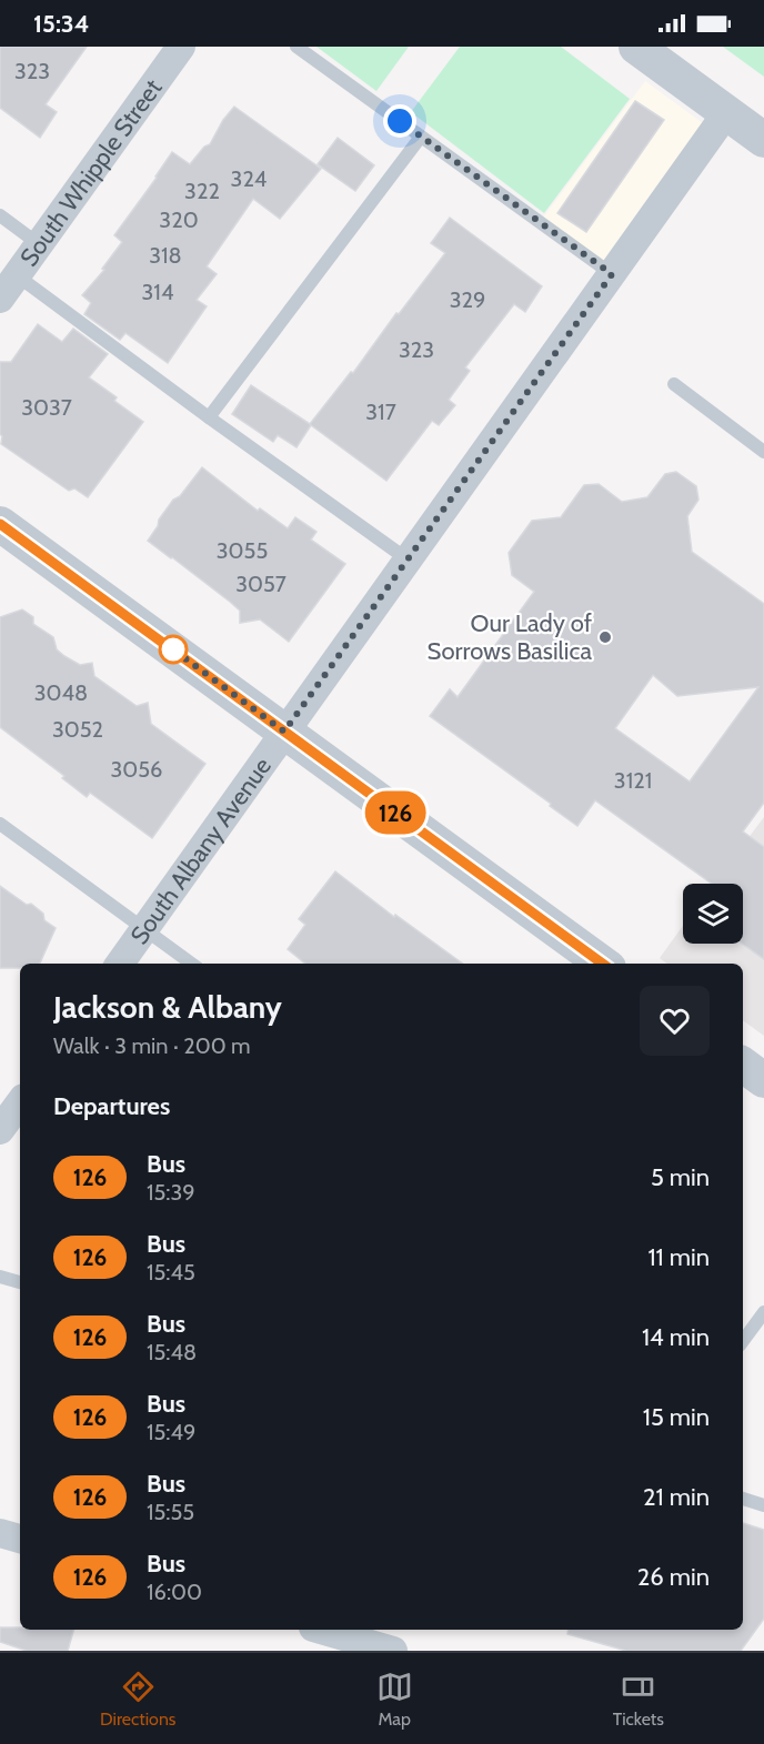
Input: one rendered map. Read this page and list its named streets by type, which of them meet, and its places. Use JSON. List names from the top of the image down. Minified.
{"streets":{"street":["South Whipple Street","South Albany Avenue"]},"places":["Our Lady of Sorrows Basilica"],"lines":["bus line 126"],"house_numbers":["323","324","322","320","318","314","329","323","3037","317","3055","3057","3048","3052","3056","3121"],"page":{"status":"15:34","on_map":"126","heading":[["Jackson & Albany","Walk · 3 min · 200 m"],"Departures"],"list":[{"mark":"126","name":"Bus","note":"15:39","value":"5 min"},{"mark":"126","name":"Bus","note":"15:45","value":"11 min"},{"mark":"126","name":"Bus","note":"15:48","value":"14 min"},{"mark":"126","name":"Bus","note":"15:49","value":"15 min"},{"mark":"126","name":"Bus","note":"15:55","value":"21 min"},{"mark":"126","name":"Bus","note":"16:00","value":"26 min"}],"tabs":["Directions","Map","Tickets"]}}
